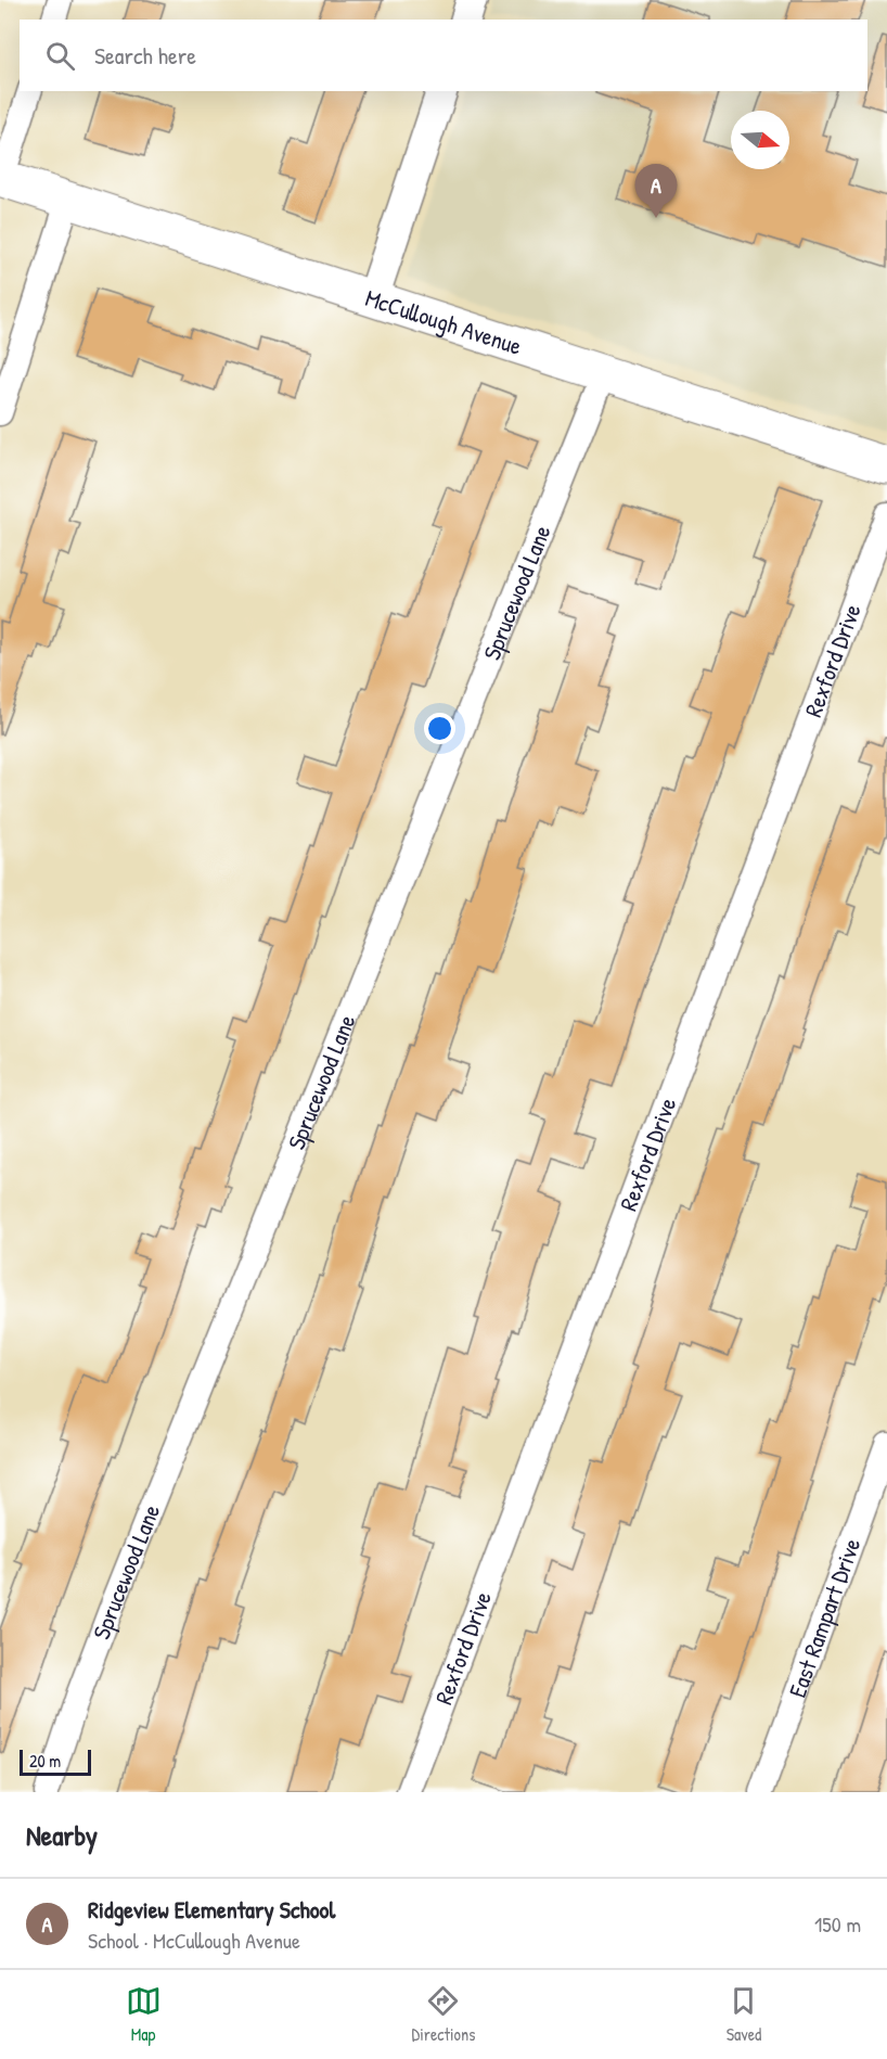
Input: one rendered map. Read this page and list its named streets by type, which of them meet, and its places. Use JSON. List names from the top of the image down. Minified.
{"streets":{"main road":["McCullough Avenue"],"street":["Sprucewood Lane","Rexford Drive","East Rampart Drive"]},"crossings":[["McCullough Avenue","Sprucewood Lane"]],"scale_bar":"20 m","north":"right","page":{"search":"Search here","pins":"A","scale":"20 m","heading":"Nearby","list":[{"mark":"A","name":"Ridgeview Elementary School","note":"School · McCullough Avenue","value":"150 m"}],"nav":["Map","Directions","Saved"]}}
